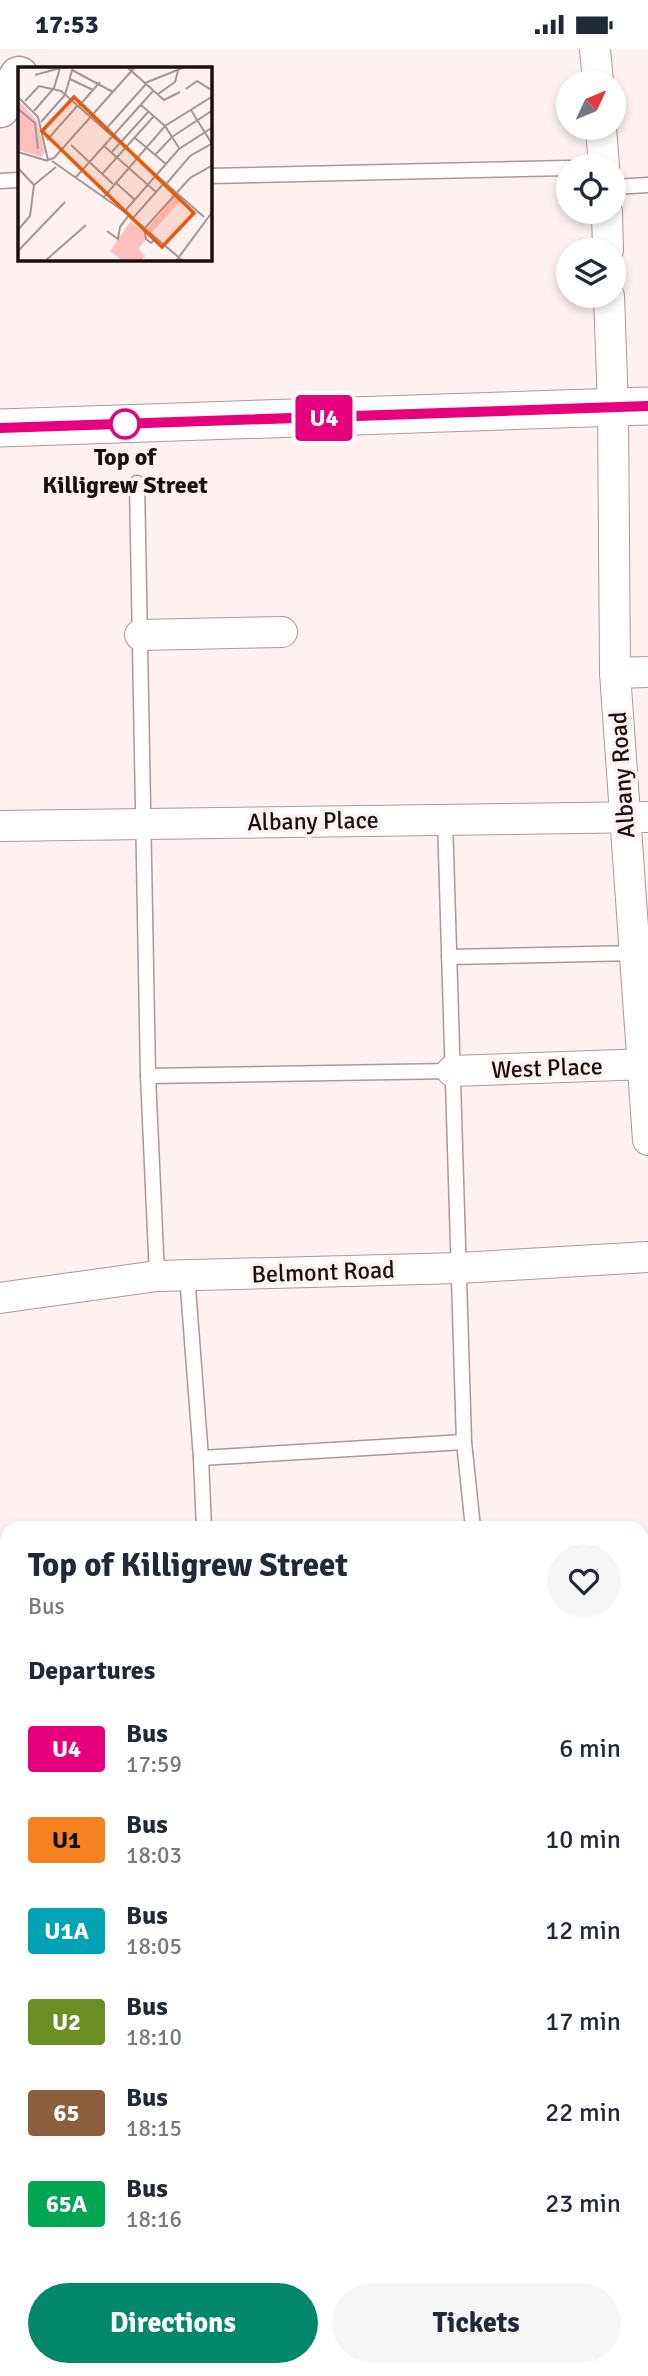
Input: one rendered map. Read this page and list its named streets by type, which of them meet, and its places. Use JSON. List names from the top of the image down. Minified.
{"streets":{"street":["Albany Road","Albany Place","West Place","Belmont Road"]},"crossings":[["Albany Road","Albany Place"],["Albany Road","West Place"]],"places":["Top of Killigrew Street"],"lines":["bus line U4"],"north":"top right","page":{"status":"17:53","on_map":"U4","heading":[["Top of Killigrew Street","Bus"],"Departures"],"list":[{"mark":"U4","name":"Bus","note":"17:59","value":"6 min"},{"mark":"U1","name":"Bus","note":"18:03","value":"10 min"},{"mark":"U1A","name":"Bus","note":"18:05","value":"12 min"},{"mark":"U2","name":"Bus","note":"18:10","value":"17 min"},{"mark":"65","name":"Bus","note":"18:15","value":"22 min"},{"mark":"65A","name":"Bus","note":"18:16","value":"23 min"}],"buttons":["Directions","Tickets"]}}
